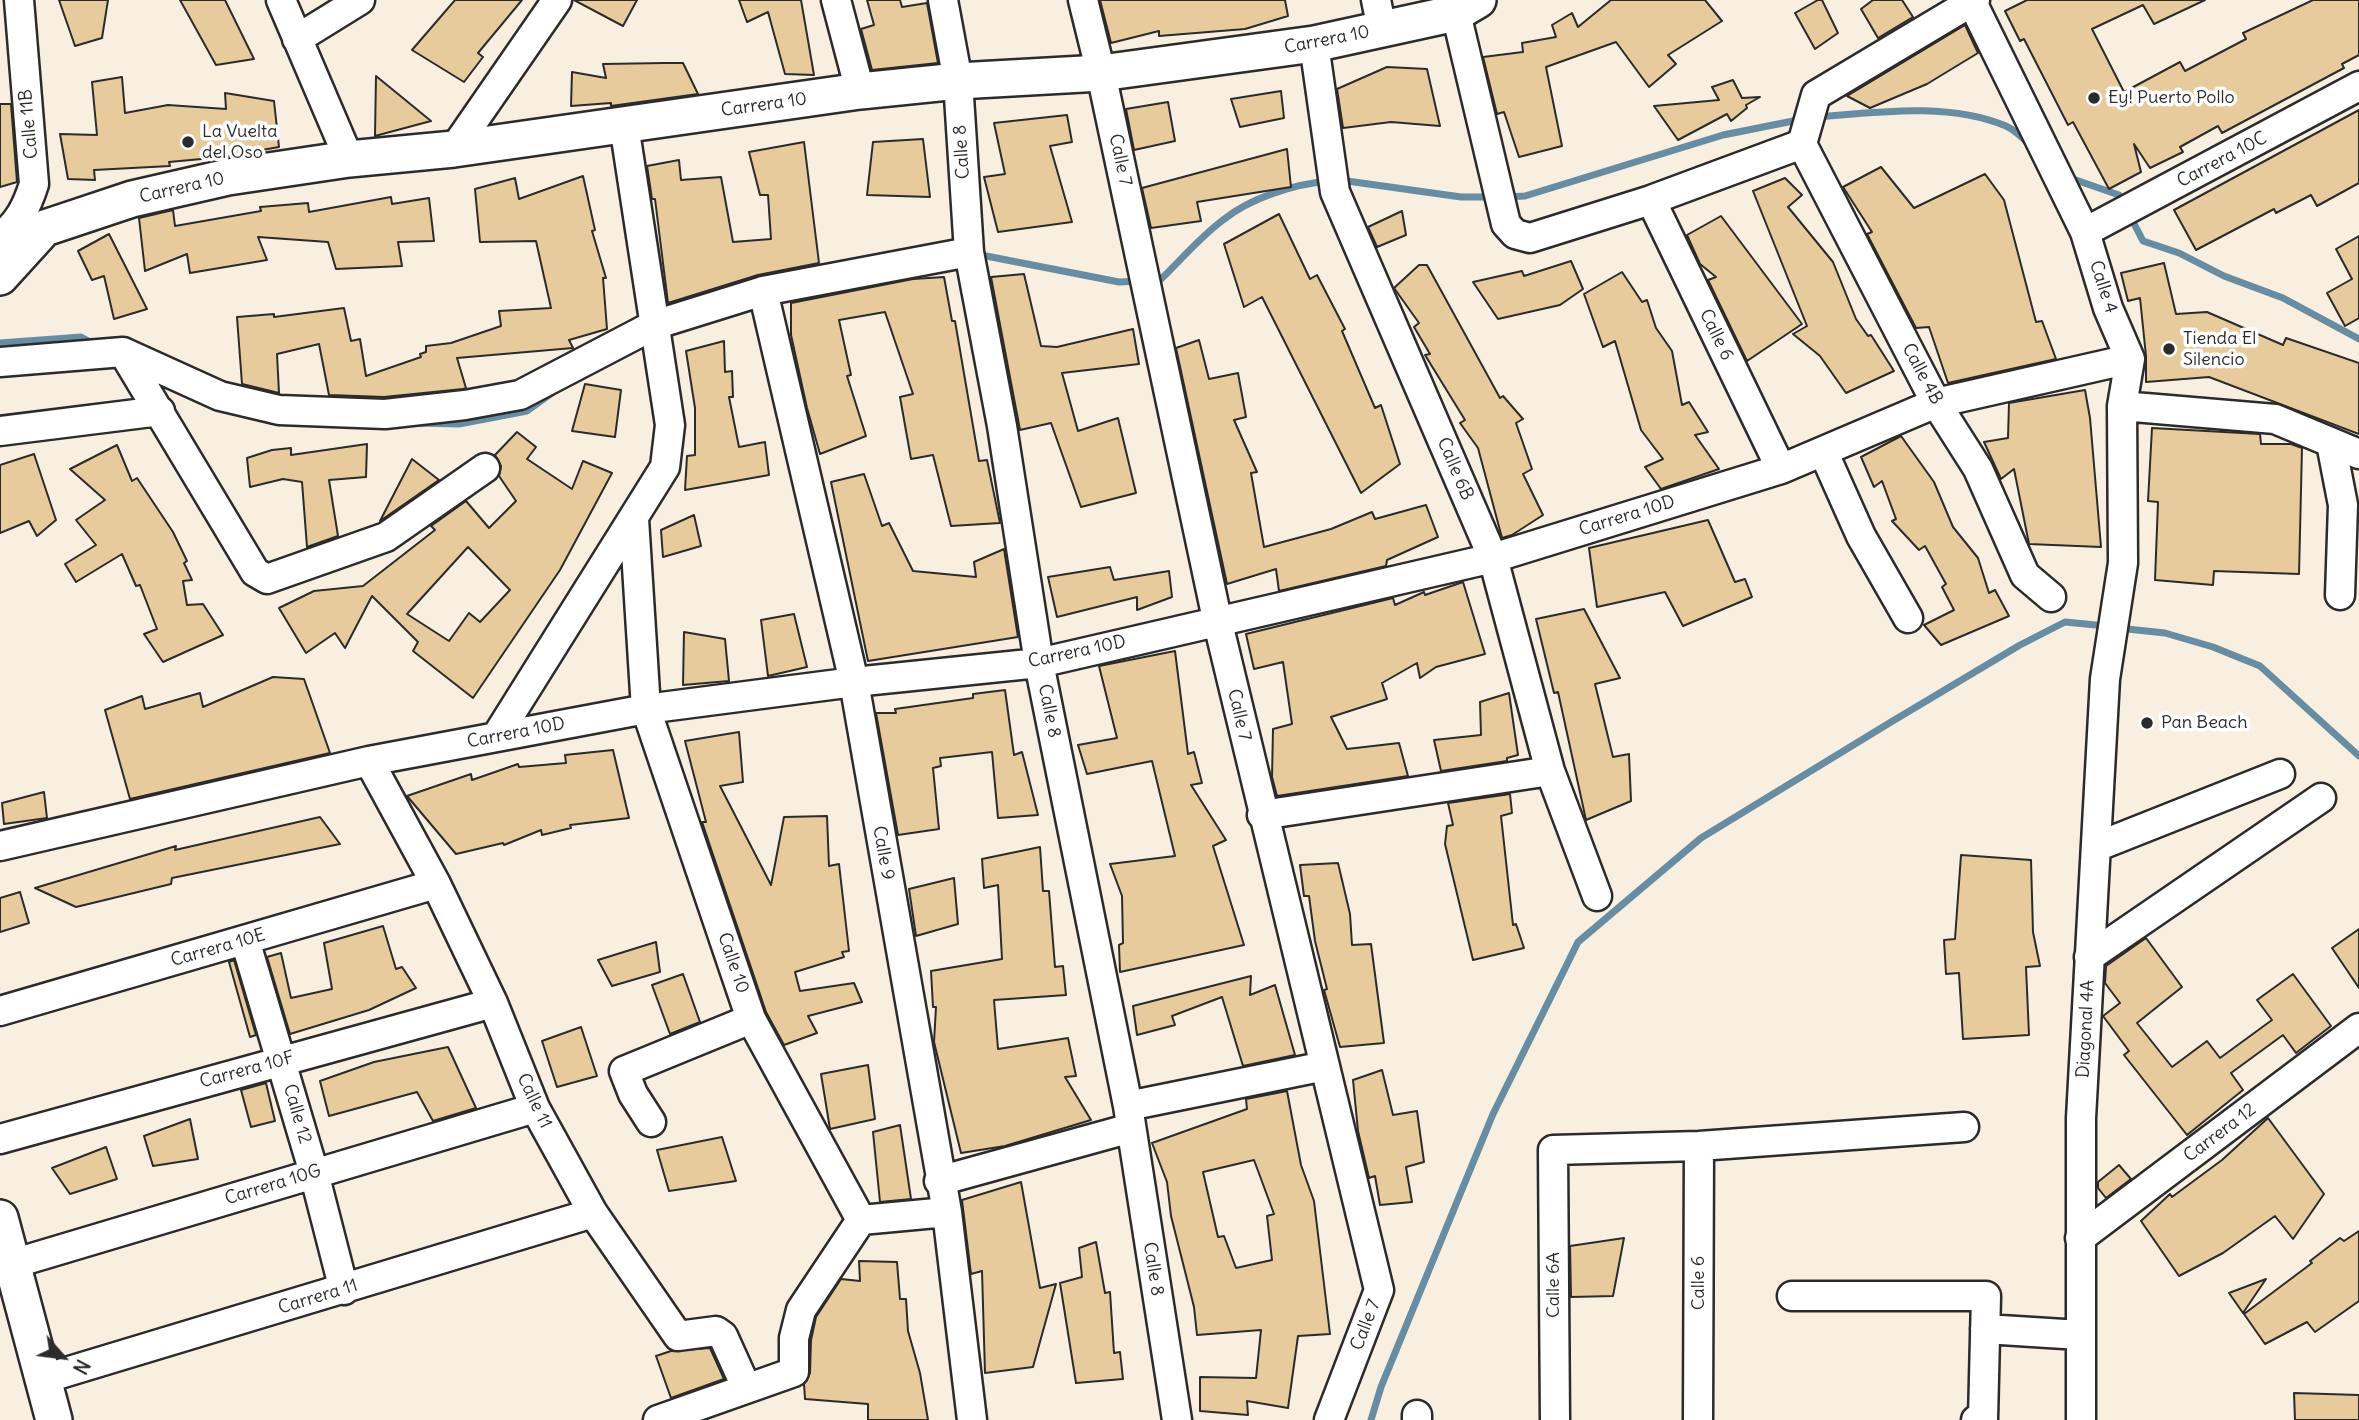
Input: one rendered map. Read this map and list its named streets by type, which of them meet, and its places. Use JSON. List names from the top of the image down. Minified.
{"streets":{"street":["Carrera 10","Calle 11B","Calle 8","Calle 7","Carrera 10C","Calle 4","Calle 6","Calle 4B","Calle 6B","Carrera 10D","Calle 9","Carrera 10E","Calle 10","Diagonal 4A","Carrera 10F","Calle 11","Calle 12","Carrera 12","Carrera 10G","Calle 6A","Carrera 11"]},"crossings":[["Carrera 10","Calle 8"],["Carrera 10","Calle 7"],["Carrera 10","Calle 6B"],["Calle 8","Carrera 10D"],["Calle 7","Carrera 10D"],["Carrera 10C","Calle 4"],["Calle 4","Carrera 10D"],["Calle 6","Carrera 10D"],["Calle 6","Calle 6A"],["Calle 4B","Carrera 10D"],["Calle 6B","Carrera 10D"],["Carrera 10D","Calle 9"],["Carrera 10D","Calle 10"],["Carrera 10D","Calle 11"],["Carrera 10E","Calle 11"],["Carrera 10E","Calle 12"],["Diagonal 4A","Carrera 12"],["Carrera 10F","Calle 11"],["Carrera 10F","Calle 12"],["Calle 11","Carrera 10G"],["Calle 11","Carrera 11"],["Calle 12","Carrera 10G"],["Calle 12","Carrera 11"]],"places":["Ey! Puerto Pollo","La Vuelta del Oso","Tienda El Silencio","Pan Beach"],"north":"bottom right"}
